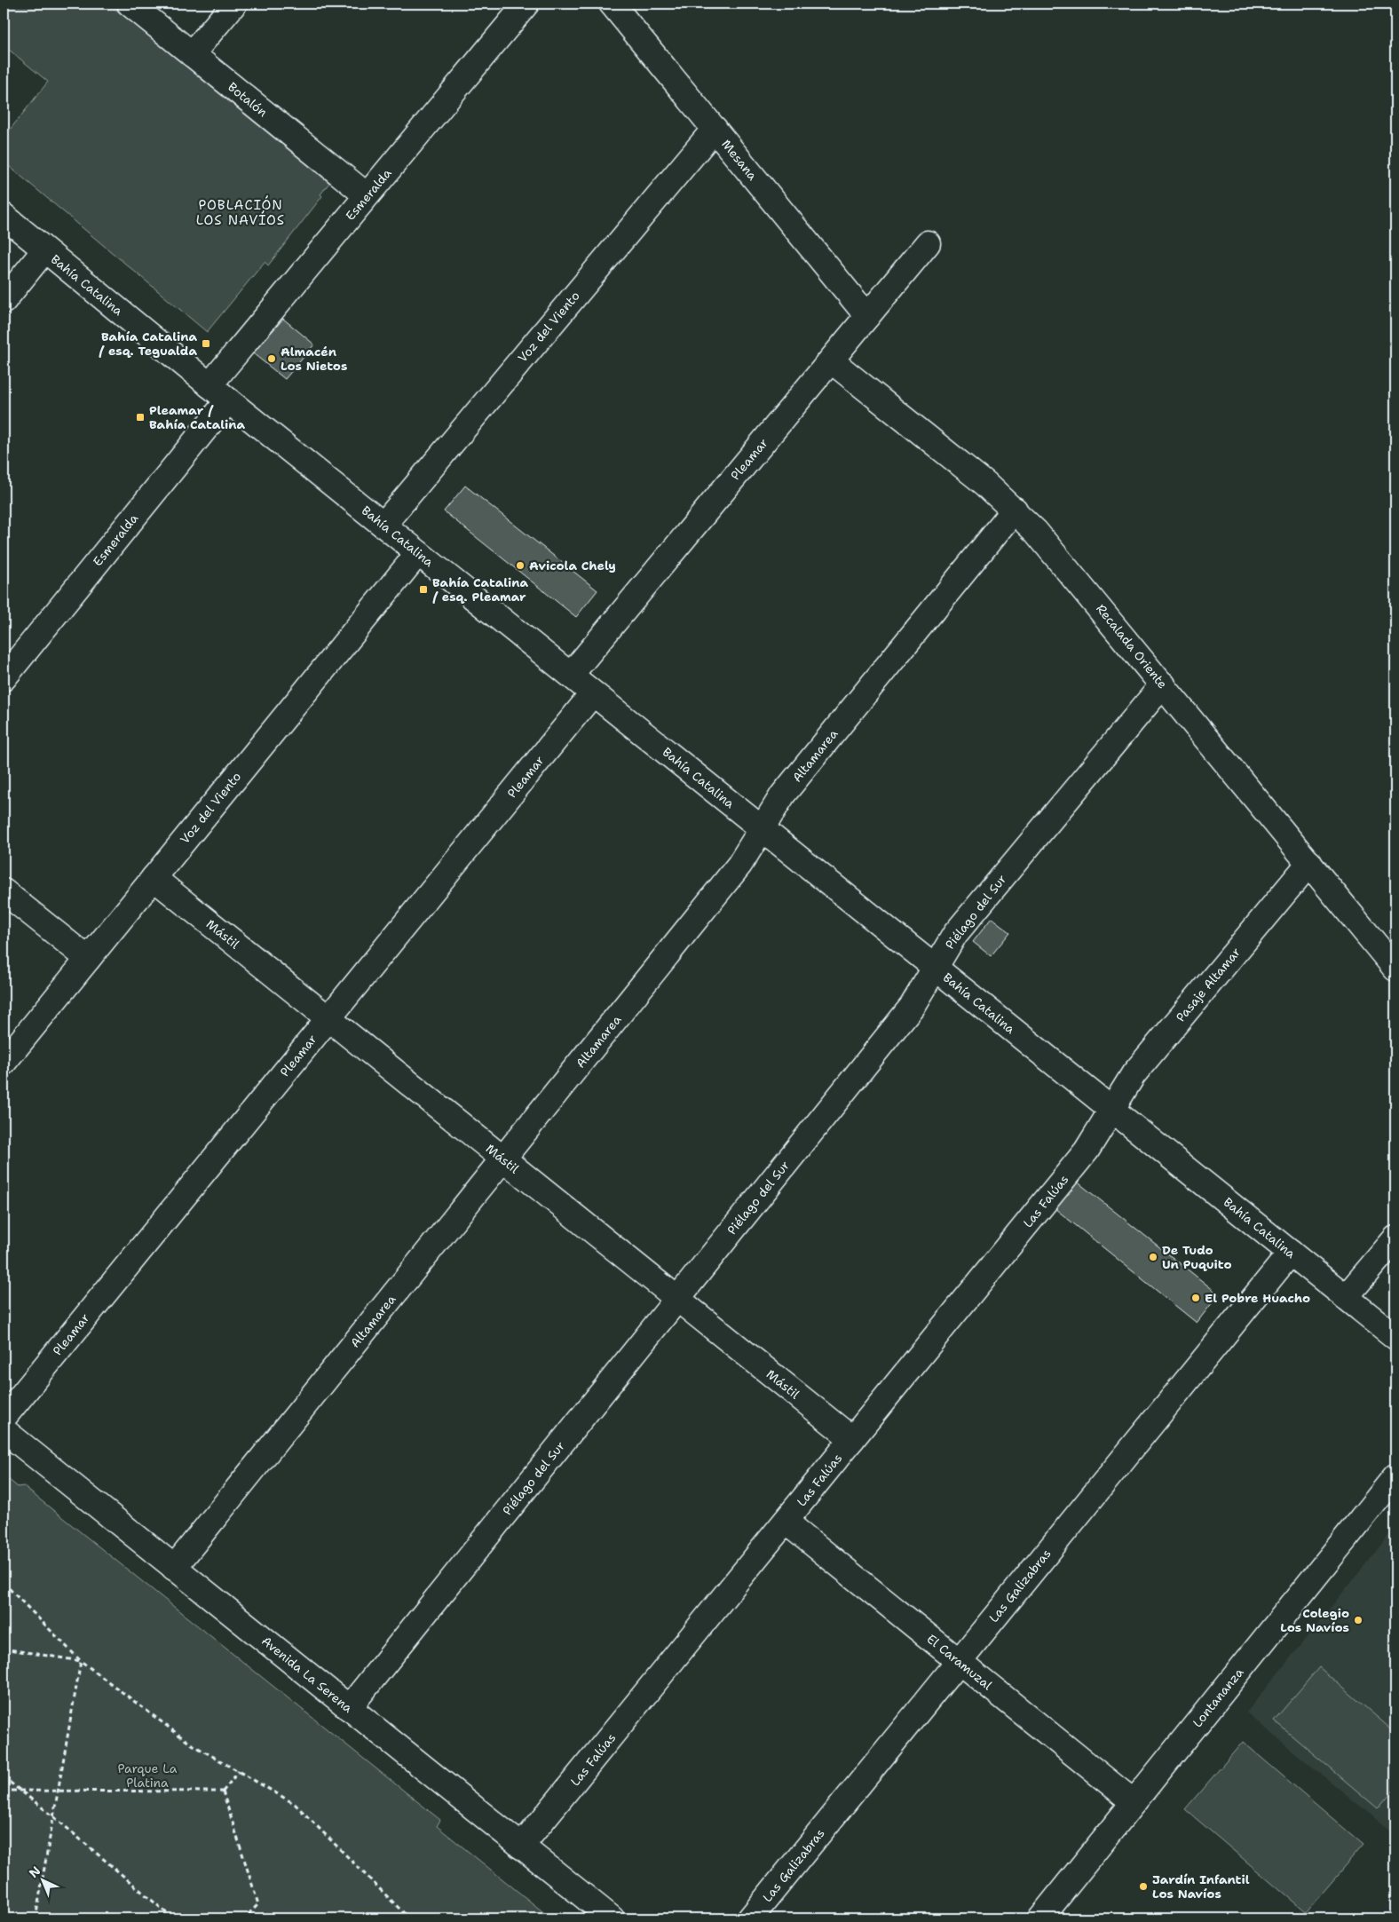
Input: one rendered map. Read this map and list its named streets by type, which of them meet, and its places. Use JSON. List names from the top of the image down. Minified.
{"streets":{"street":["Botalón","Mesana","Esmeralda","Bahía Catalina","Voz del Viento","Pleamar","Recalada Oriente","Altamarea","Piélago del Sur","Mástil","Pasaje Altamar","Las Falúas","Las Galizabras","El Caramuzal","Avenida La Serena","Lontananza"]},"crossings":[["Botalón","Esmeralda"],["Mesana","Voz del Viento"],["Mesana","Pleamar"],["Esmeralda","Bahía Catalina"],["Bahía Catalina","Voz del Viento"],["Bahía Catalina","Pleamar"],["Bahía Catalina","Altamarea"],["Bahía Catalina","Piélago del Sur"],["Bahía Catalina","Pasaje Altamar"],["Bahía Catalina","Las Falúas"],["Bahía Catalina","Las Galizabras"],["Voz del Viento","Mástil"],["Pleamar","Recalada Oriente"],["Pleamar","Mástil"],["Recalada Oriente","Altamarea"],["Recalada Oriente","Piélago del Sur"],["Recalada Oriente","Pasaje Altamar"],["Altamarea","Mástil"],["Altamarea","Avenida La Serena"],["Piélago del Sur","Mástil"],["Piélago del Sur","Avenida La Serena"],["Mástil","Las Falúas"],["Pasaje Altamar","Las Falúas"],["Las Falúas","El Caramuzal"],["Las Falúas","Avenida La Serena"],["Las Galizabras","El Caramuzal"],["El Caramuzal","Lontananza"]],"districts":["POBLACIÓN LOS NAVÍOS"],"parks":["Parque La Platina"],"places":{"transit":["Bahía Catalina / esq. Tegualda","Pleamar / Bahía Catalina","Bahía Catalina / esq. Pleamar"],"other":["Almacén Los Nietos","Avicola Chely","De Tudo Un Puquito","El Pobre Huacho","Colegio Los Navíos","Jardín Infantil Los Navíos"]},"north":"top left"}
